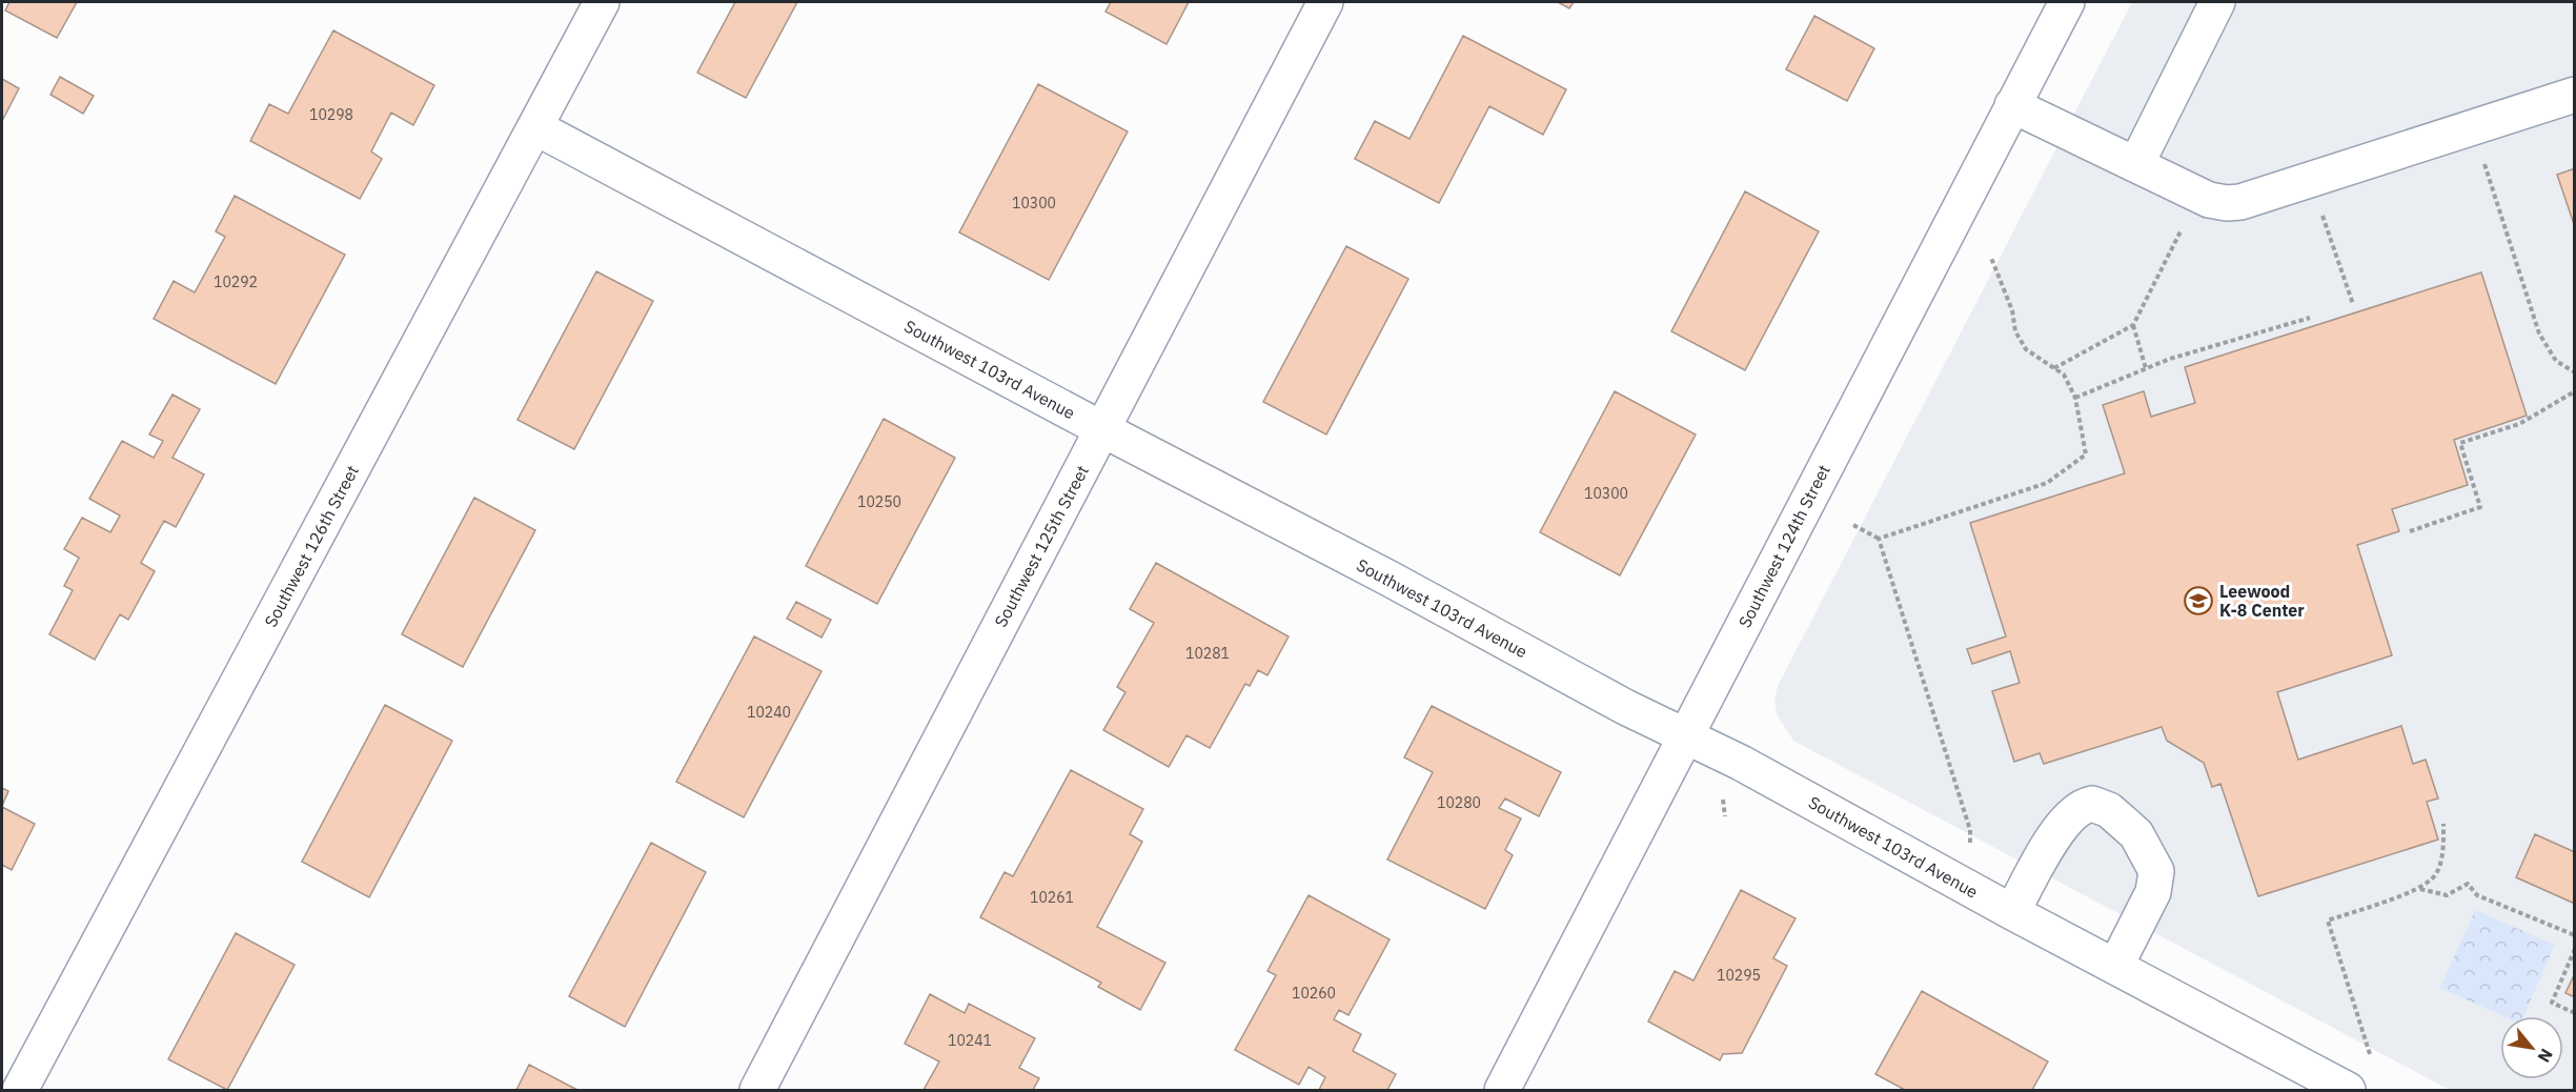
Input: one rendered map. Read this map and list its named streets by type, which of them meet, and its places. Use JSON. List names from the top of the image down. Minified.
{"streets":{"street":["Southwest 103rd Avenue","Southwest 126th Street","Southwest 125th Street","Southwest 124th Street"]},"crossings":[["Southwest 103rd Avenue","Southwest 126th Street"],["Southwest 103rd Avenue","Southwest 125th Street"],["Southwest 103rd Avenue","Southwest 124th Street"]],"places":{"school or university":["Leewood K-8 Center"]},"house_numbers":["10298","10300","10292","10300","10250","10281","10240","10280","10261","10295","10260","10241"],"north":"bottom right"}
